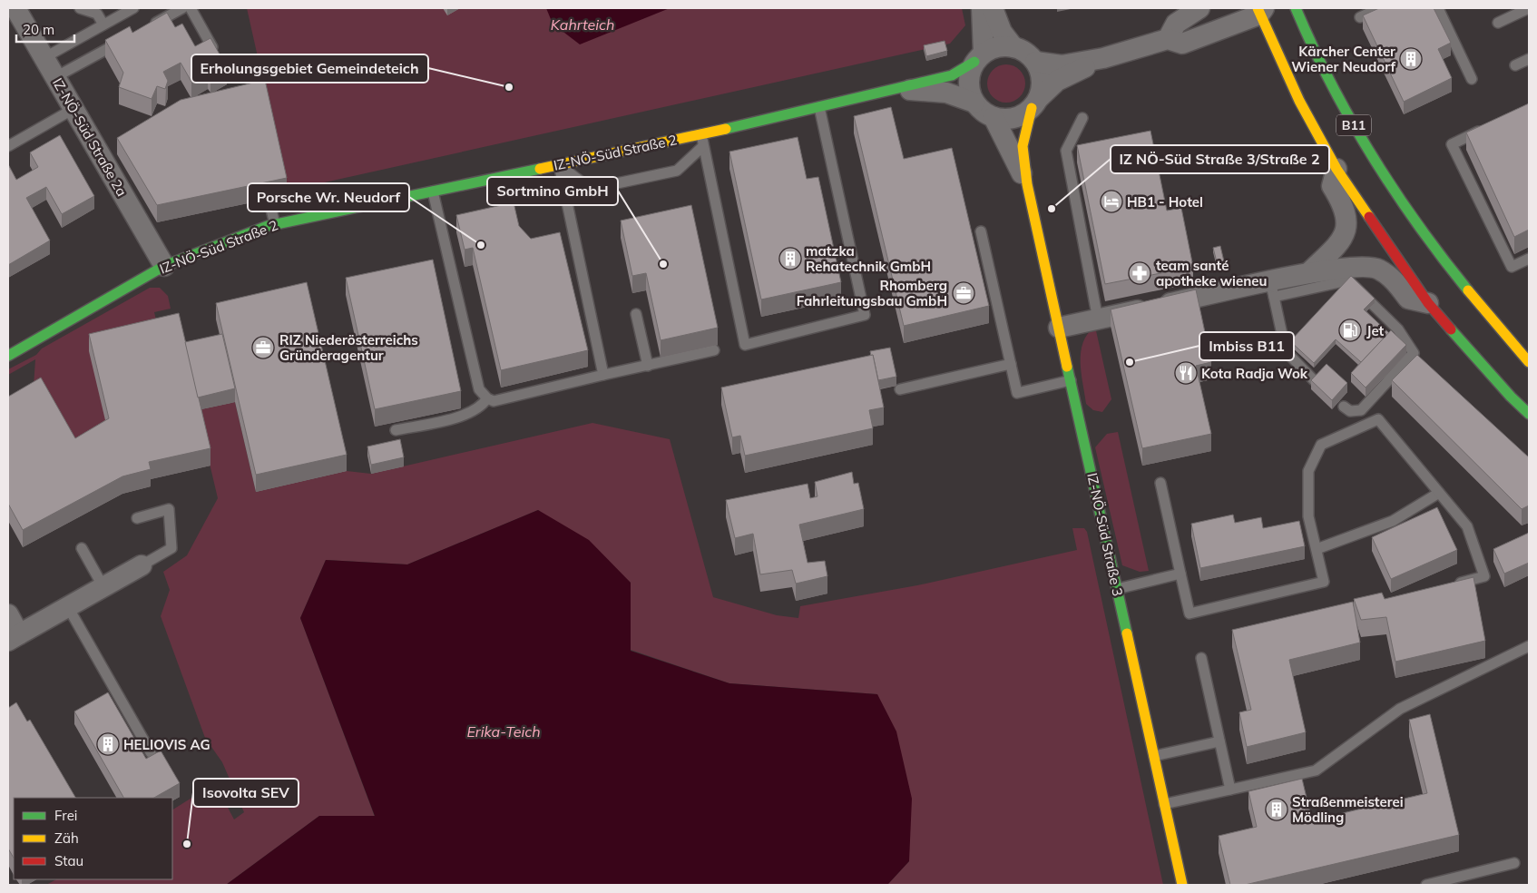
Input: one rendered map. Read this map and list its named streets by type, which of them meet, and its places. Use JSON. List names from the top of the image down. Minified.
{"streets":{"street":["B11","IZ-NÖ-Süd Straße 2a","IZ-NÖ-Süd Straße 2","IZ-NÖ-Süd Straße 3"]},"crossings":[["IZ-NÖ-Süd Straße 2a","IZ-NÖ-Süd Straße 2"],["IZ-NÖ-Süd Straße 2","IZ-NÖ-Süd Straße 3"]],"water":["Kahrteich","Erika-Teich"],"places":{"building":["Kärcher Center Wiener Neudorf","matzka Rehatechnik GmbH","HELIOVIS AG","Straßenmeisterei Mödling"],"other":["Erholungsgebiet Gemeindeteich","IZ NÖ-Süd Straße 3/Straße 2","Porsche Wr. Neudorf","Sortmino GmbH","Imbiss B11","Isovolta SEV"],"hotel":["HB1 - Hotel"],"pharmacy":["team santé apotheke wieneu"],"office":["Rhomberg Fahrleitungsbau GmbH","RIZ Niederösterreichs Gründeragentur"],"fuel station":["Jet"],"restaurant":["Kota Radja Wok"]},"legend":["Frei","Zäh","Stau"],"scale_bar":"20 m"}
